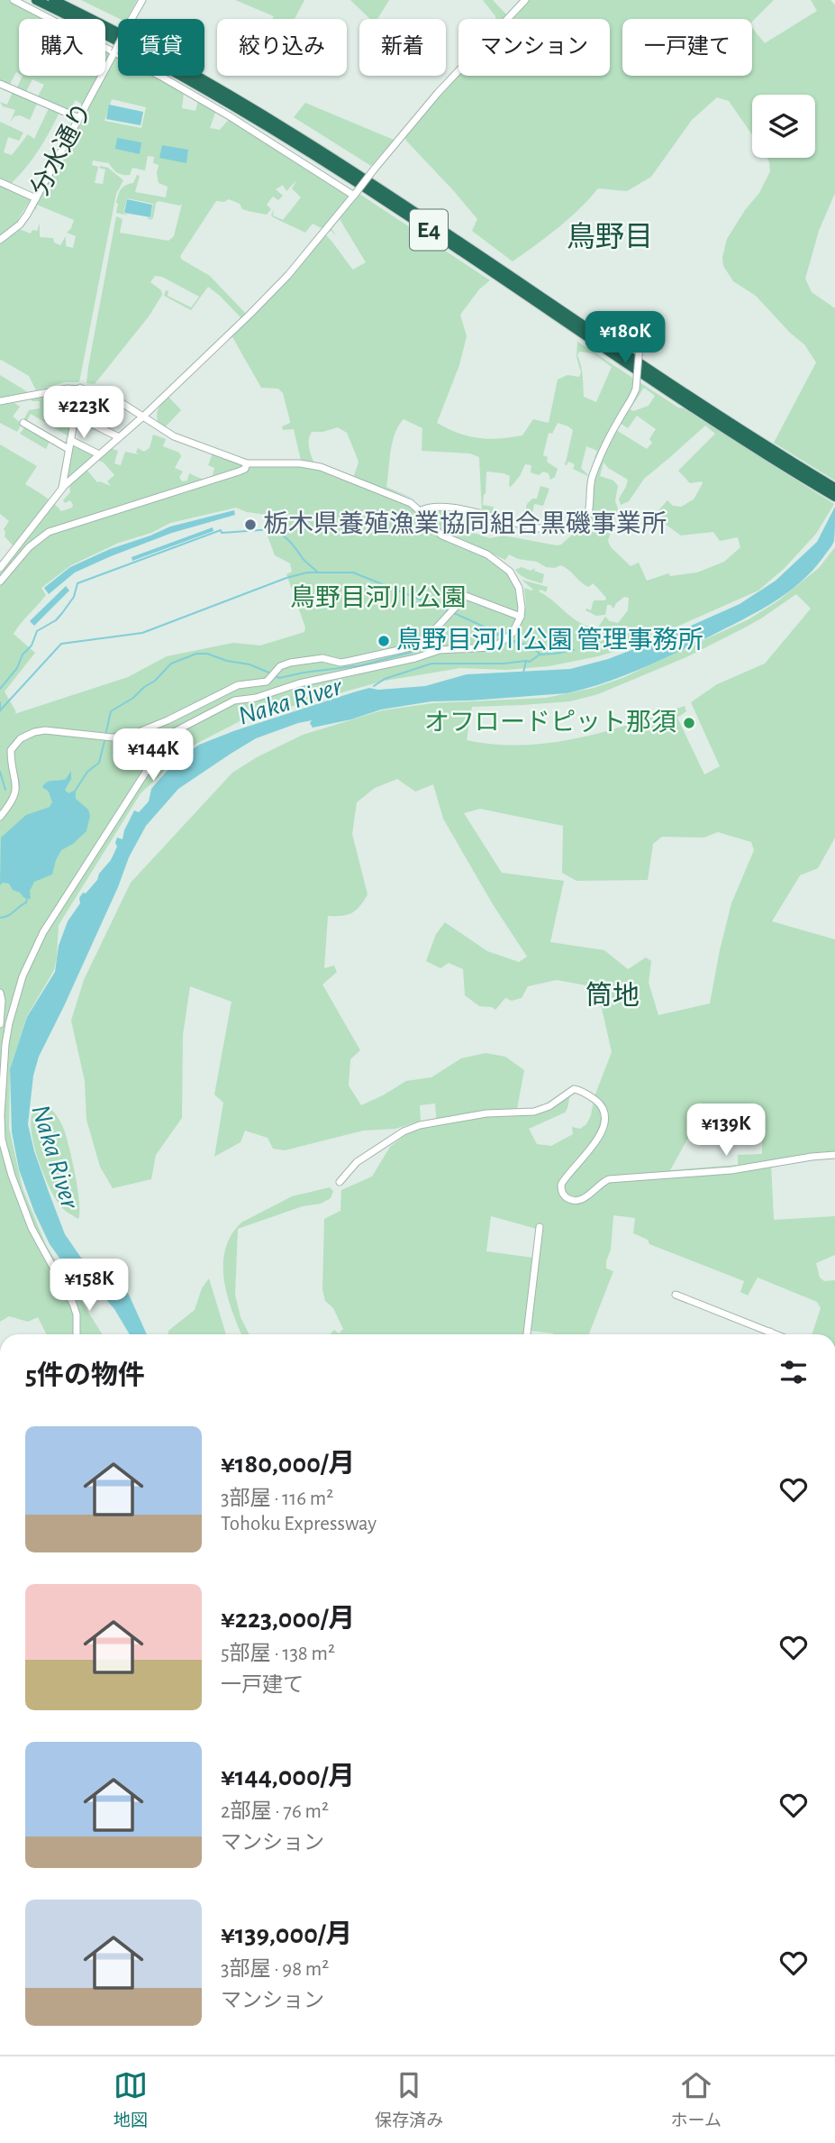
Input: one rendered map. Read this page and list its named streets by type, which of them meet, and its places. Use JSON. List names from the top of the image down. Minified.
{"streets":{"highway":["E4"],"street":["分水通り"]},"districts":["鳥野目","筒地"],"water":["Naka River"],"parks":["鳥野目河川公園"],"places":["栃木県養殖漁業協同組合黒磯事業所","鳥野目河川公園 管理事務所","オフロードピット那須"],"page":{"chip":["購入","賃貸","絞り込み","新着","マンション","一戸建て"],"price":["¥180K","¥223K","¥144K","¥139K","¥158K"],"heading":"5件の物件","list":[{"name":"¥180,000/月","note":"3部屋 · 116 m² · Tohoku Expressway"},{"name":"¥223,000/月","note":"5部屋 · 138 m² · 一戸建て"},{"name":"¥144,000/月","note":"2部屋 · 76 m² · マンション"},{"name":"¥139,000/月","note":"3部屋 · 98 m² · マンション"}],"tabs":["地図","保存済み","ホーム"]}}
